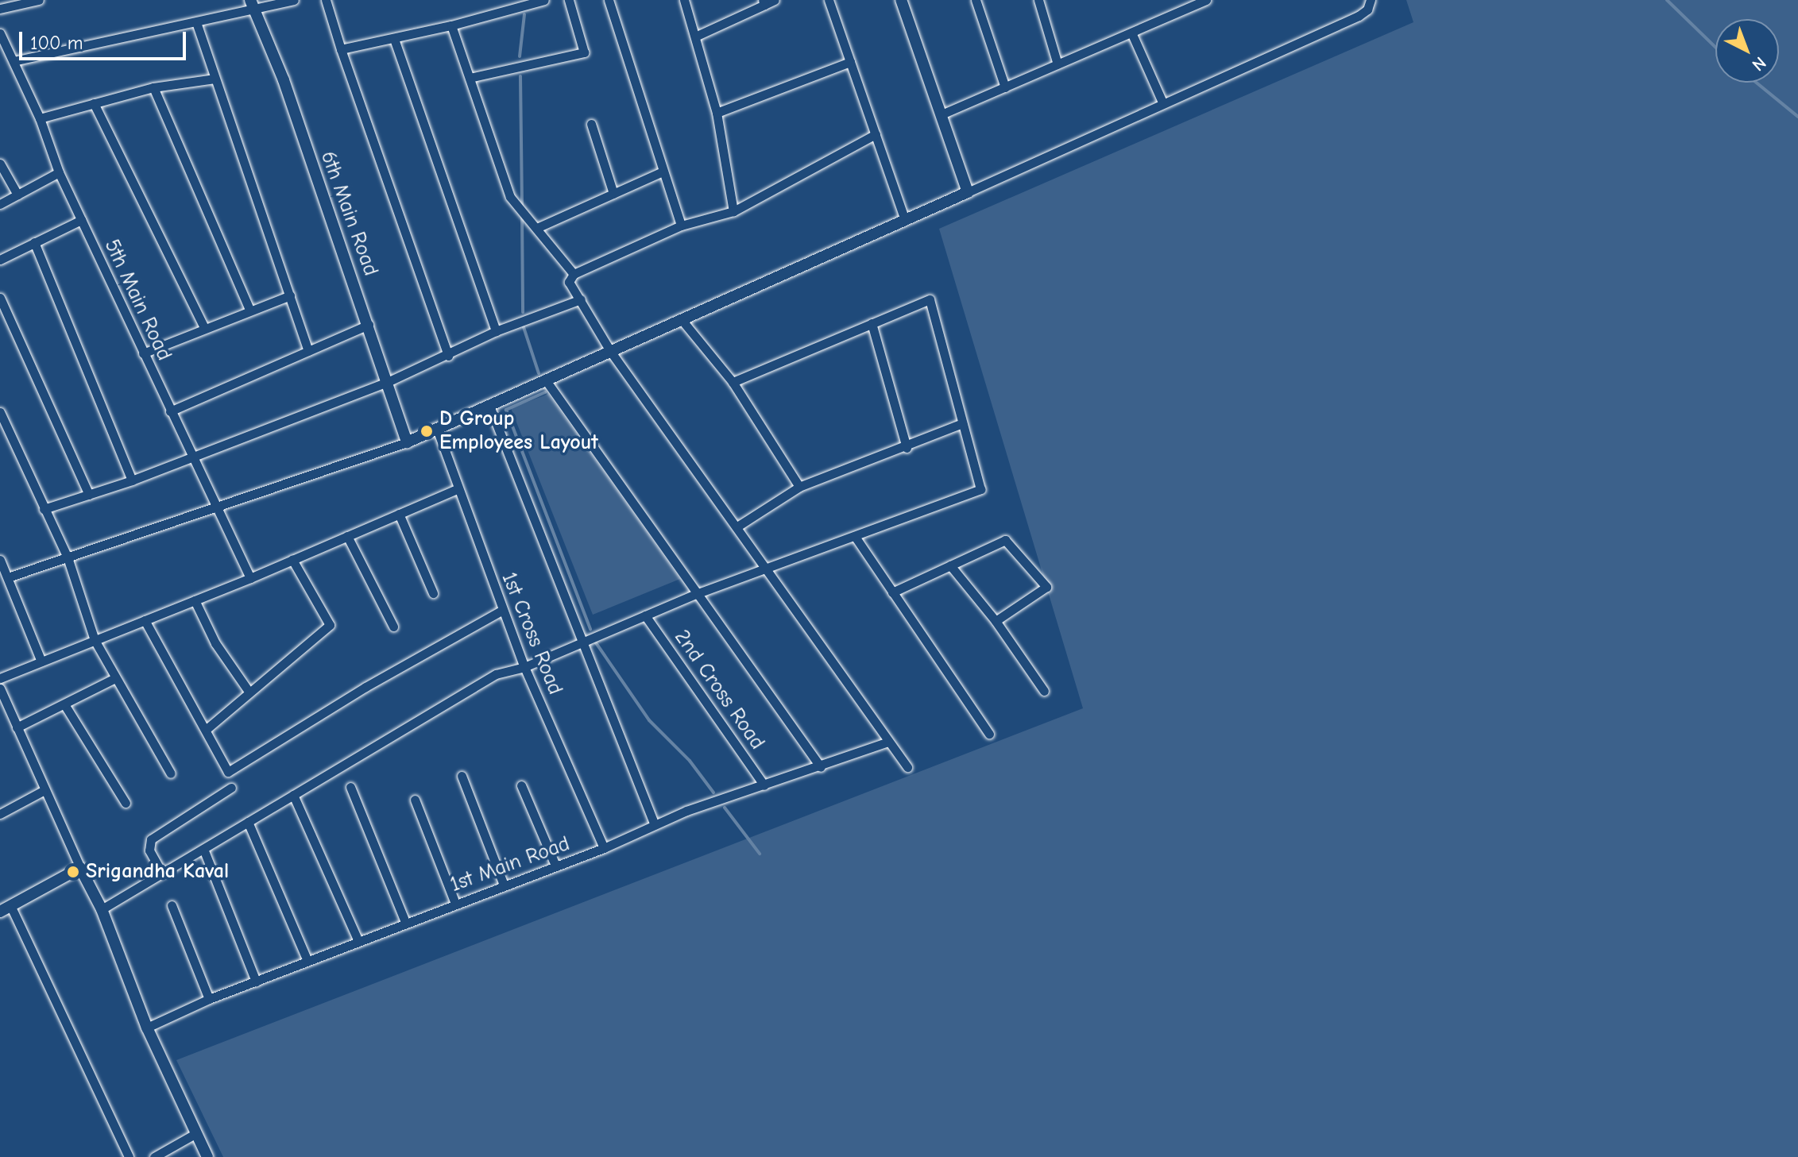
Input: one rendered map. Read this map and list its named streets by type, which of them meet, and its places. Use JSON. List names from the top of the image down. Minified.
{"streets":{"street":["6th Main Road","5th Main Road","1st Cross Road","2nd Cross Road","1st Main Road"]},"crossings":[["1st Cross Road","1st Main Road"],["2nd Cross Road","1st Main Road"]],"places":["D Group Employees Layout","Srigandha Kaval"],"scale_bar":"100 m","north":"bottom right"}
